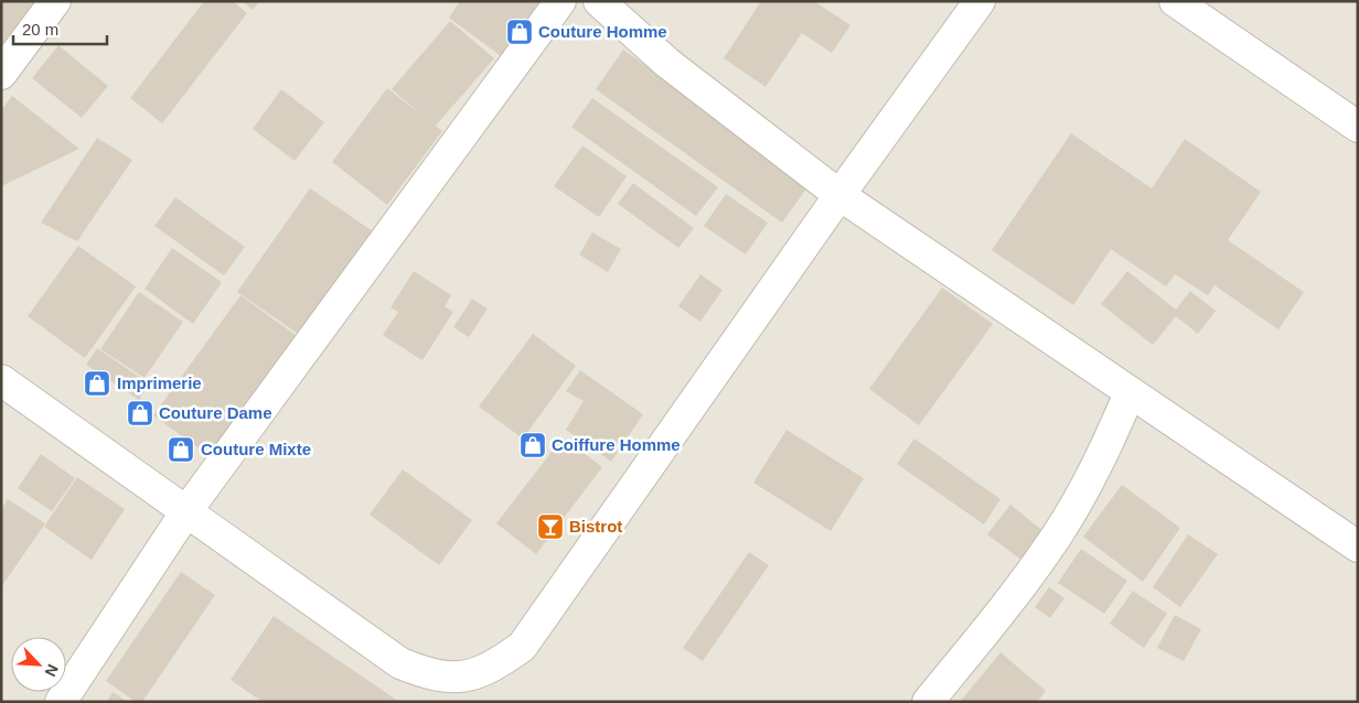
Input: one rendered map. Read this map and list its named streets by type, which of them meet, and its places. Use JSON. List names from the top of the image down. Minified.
{"places":{"shop":["Couture Homme","Imprimerie","Couture Dame","Coiffure Homme","Couture Mixte"],"bar":["Bistrot"]},"scale_bar":"20 m","north":"bottom right"}
